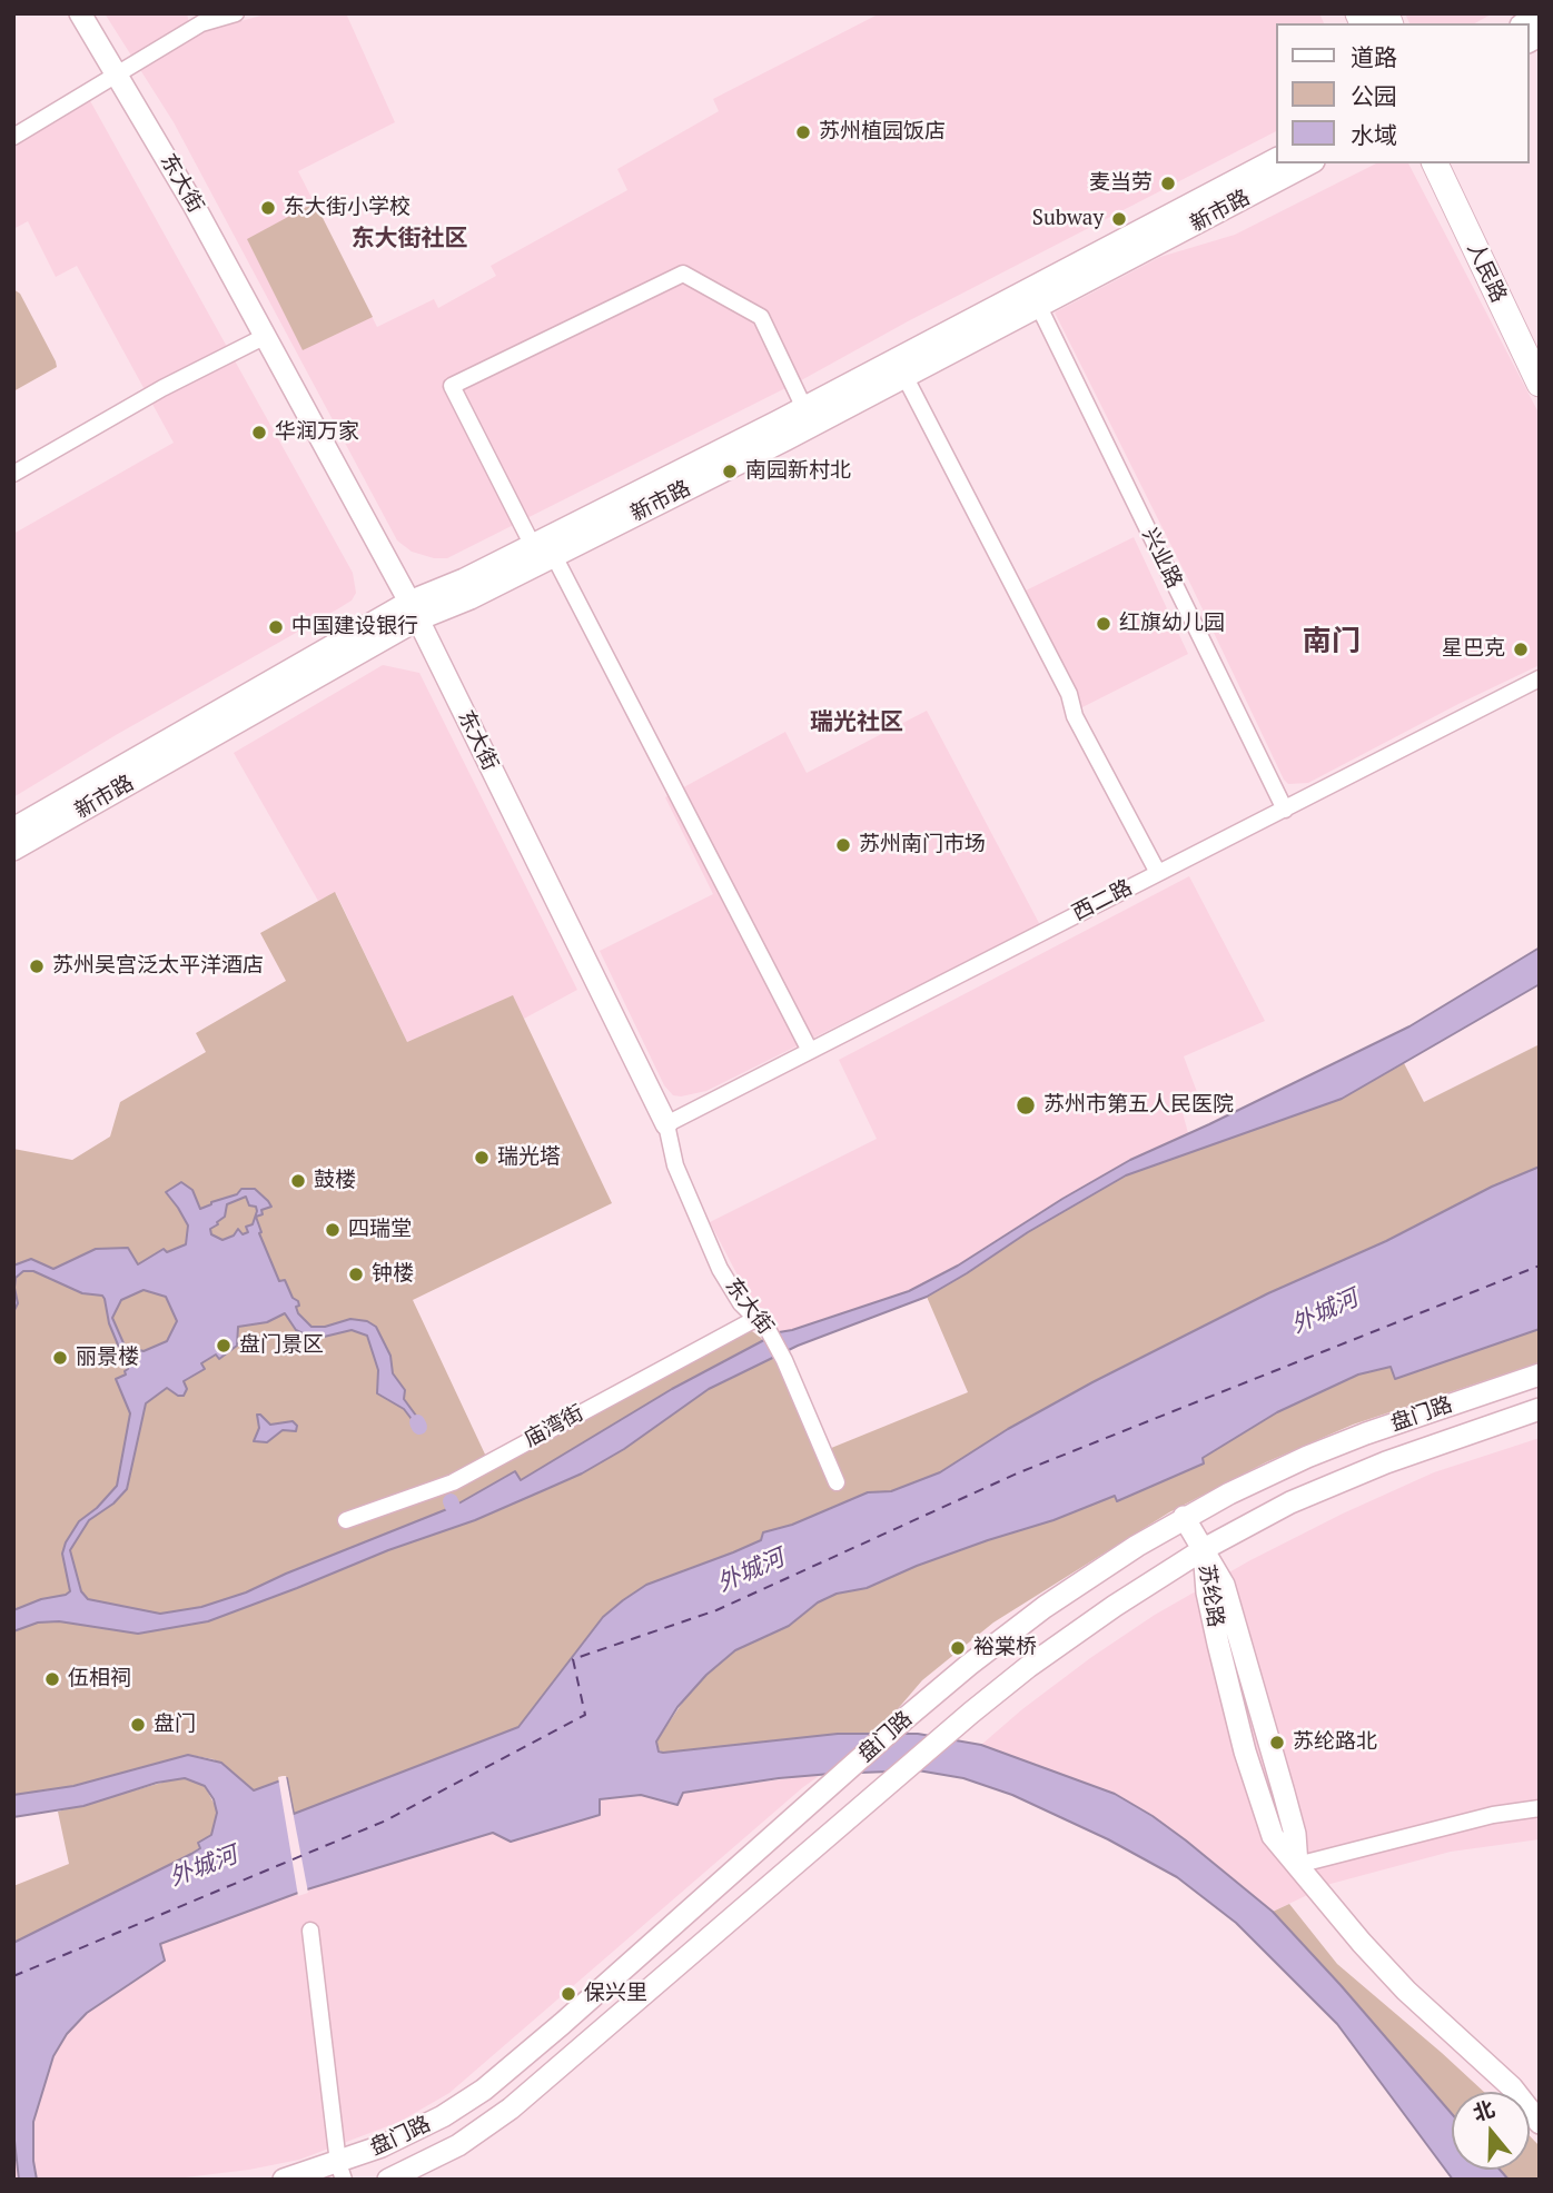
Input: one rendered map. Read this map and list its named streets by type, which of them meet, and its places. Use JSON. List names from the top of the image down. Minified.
{"streets":{"main road":["东大街","新市路","人民路","盘门路","苏纶路"],"street":["兴业路","西二路","庙湾街"]},"crossings":[["东大街","新市路"],["东大街","西二路"],["东大街","庙湾街"],["新市路","兴业路"],["兴业路","西二路"],["盘门路","苏纶路"]],"districts":["东大街社区","南门","瑞光社区"],"water":["外城河"],"places":["苏州植园饭店","麦当劳","东大街小学校","Subway","华润万家","南园新村北","红旗幼儿园","中国建设银行","星巴克","苏州南门市场","苏州吴宫泛太平洋酒店","苏州市第五人民医院","瑞光塔","鼓楼","四瑞堂","钟楼","盘门景区","丽景楼","裕棠桥","伍相祠","盘门","苏纶路北","保兴里"],"legend":["道路","公园","水域"],"north":"top"}
